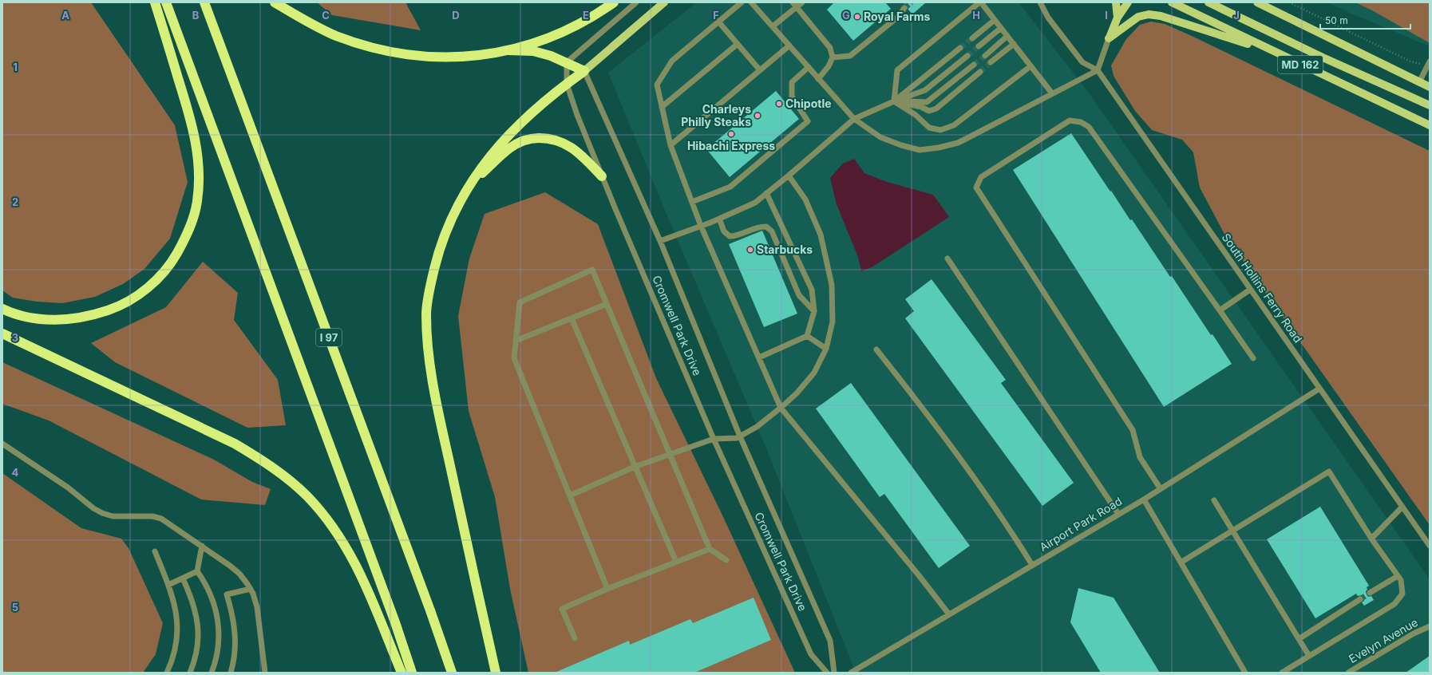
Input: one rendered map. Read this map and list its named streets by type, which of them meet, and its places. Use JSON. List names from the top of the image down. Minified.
{"streets":{"highway":["I 97"],"main road":["MD 162"],"street":["South Hollins Ferry Road","Cromwell Park Drive","Airport Park Road","Evelyn Avenue"]},"crossings":[["South Hollins Ferry Road","Airport Park Road"]],"places":["Royal Farms","Chipotle","Charleys Philly Steaks","Hibachi Express","Starbucks"],"scale_bar":"50 m","grid":{"columns":["A","B","C","D","E","F","G","H","I","J"],"rows":["1","2","3","4","5"]}}
